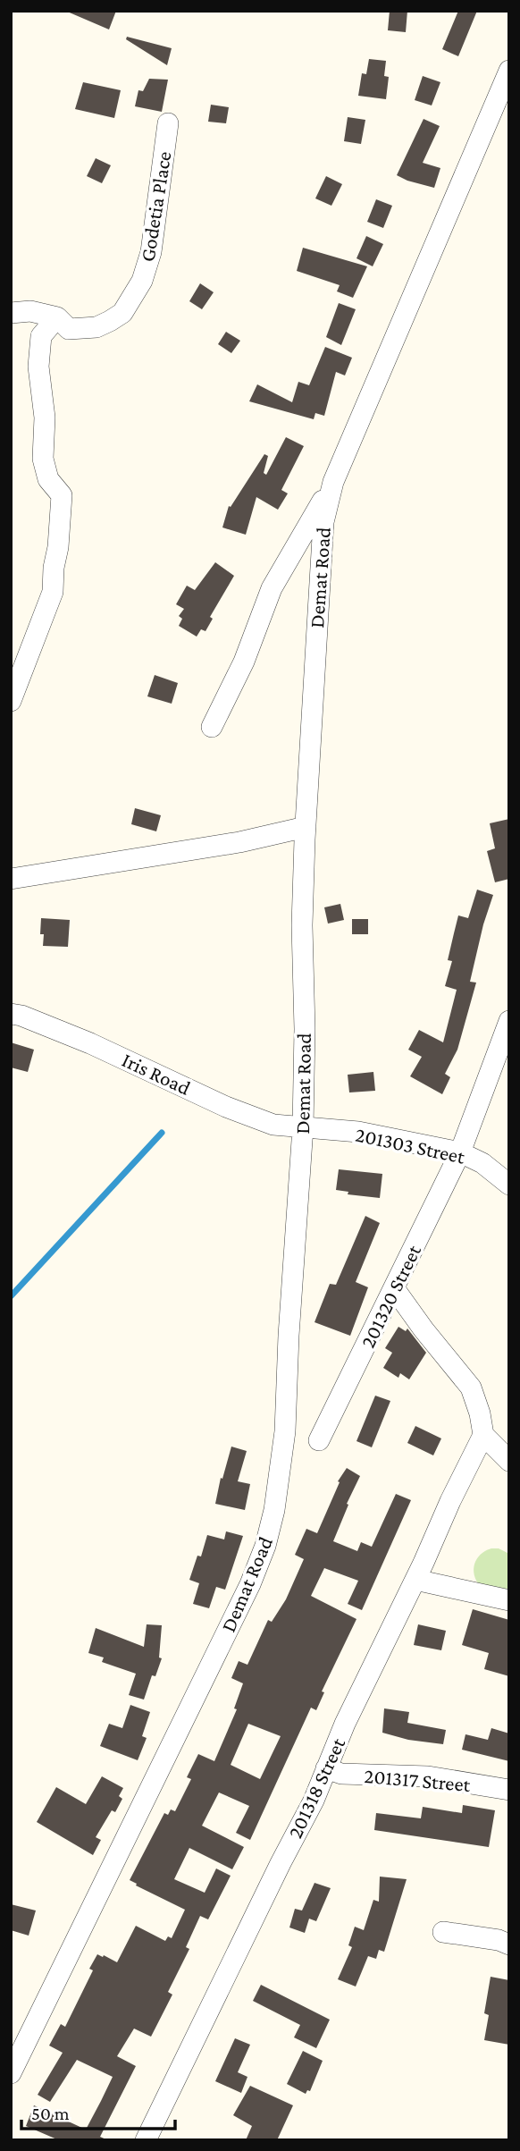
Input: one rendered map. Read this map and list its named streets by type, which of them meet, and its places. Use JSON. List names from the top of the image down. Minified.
{"streets":{"street":["Godetia Place","Demat Road","Iris Road","201303 Street","201320 Street","201317 Street","201318 Street"]},"crossings":[["Demat Road","Iris Road"],["Demat Road","201303 Street"],["Iris Road","201303 Street"],["201303 Street","201320 Street"],["201317 Street","201318 Street"]],"scale_bar":"50 m"}
